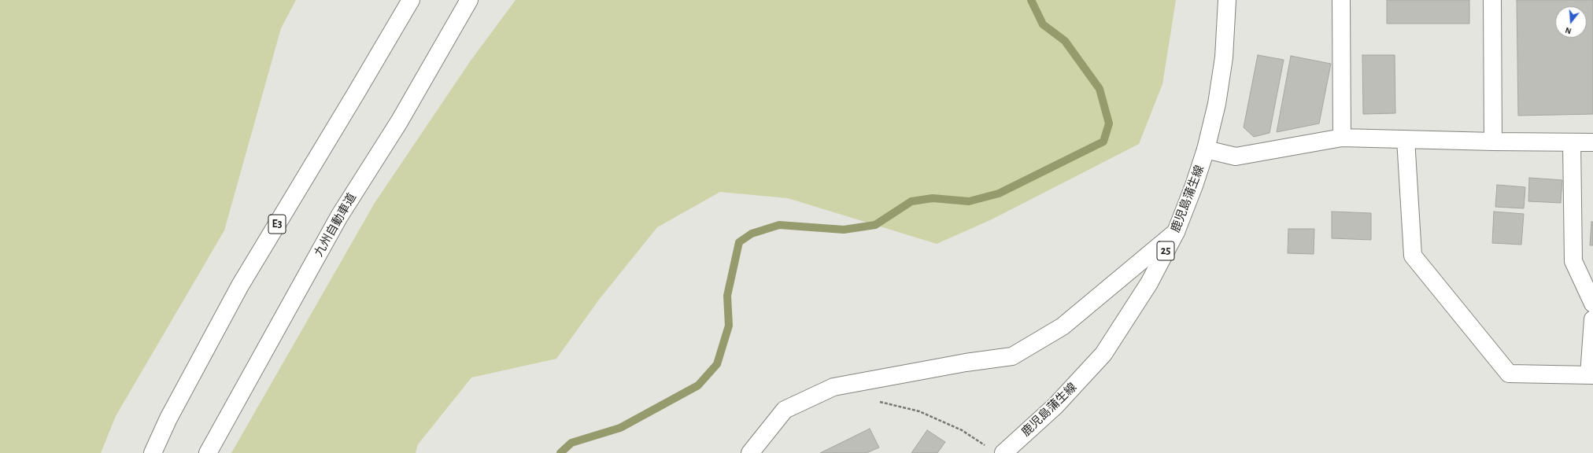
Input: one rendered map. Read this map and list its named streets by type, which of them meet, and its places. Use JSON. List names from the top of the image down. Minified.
{"streets":{"main road":["鹿児島蒲生線","E3","九州自動車道","25"]},"north":"bottom"}
